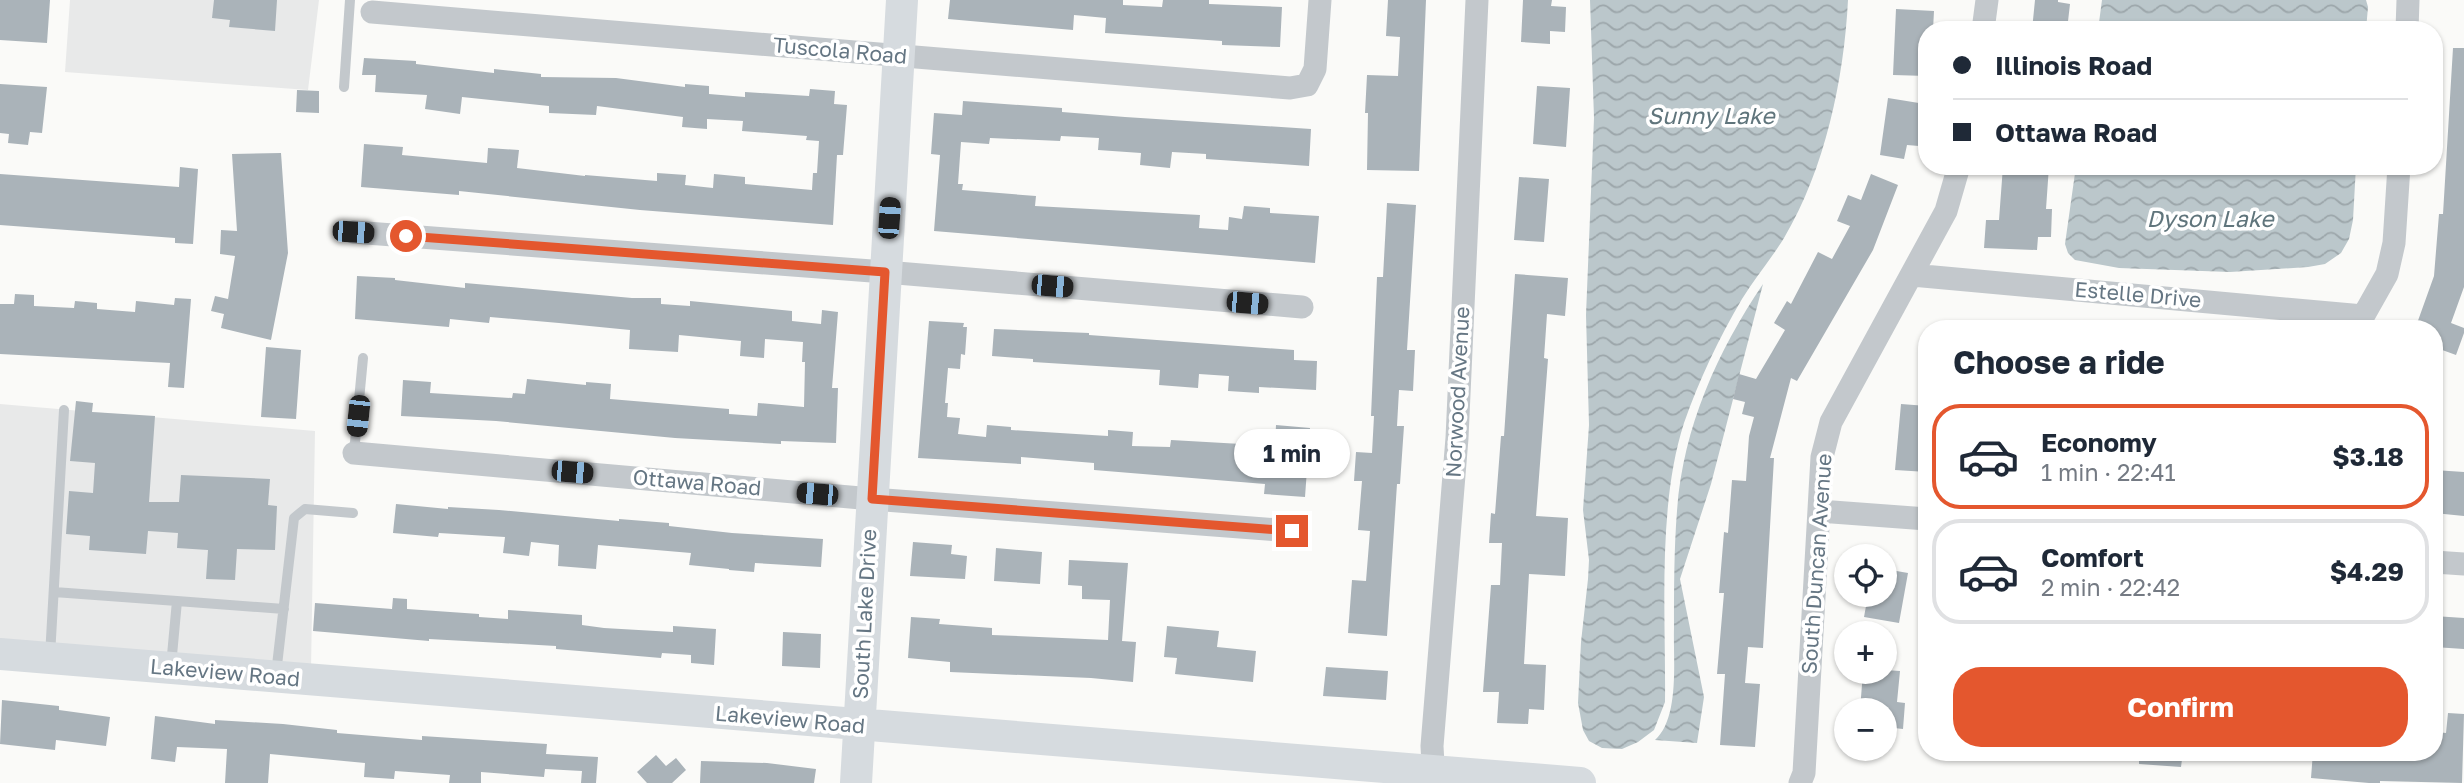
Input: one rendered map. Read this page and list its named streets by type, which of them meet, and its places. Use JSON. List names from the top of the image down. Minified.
{"streets":{"street":["Tuscola Road","Estelle Drive","Norwood Avenue","Ottawa Road","South Duncan Avenue","South Lake Drive","Lakeview Road"]},"crossings":[["Tuscola Road","South Lake Drive"],["Estelle Drive","South Duncan Avenue"],["Norwood Avenue","Lakeview Road"],["Ottawa Road","South Lake Drive"],["South Lake Drive","Lakeview Road"]],"water":["Sunny Lake","Dyson Lake"],"page":{"banner":["Illinois Road","Ottawa Road"],"heading":"Choose a ride","list":[{"name":"Economy","note":"1 min · 22:41","value":"$3.18"},{"name":"Comfort","note":"2 min · 22:42","value":"$4.29"}],"bubble":"1 min","map_buttons":["+","−"],"buttons":"Confirm"}}
